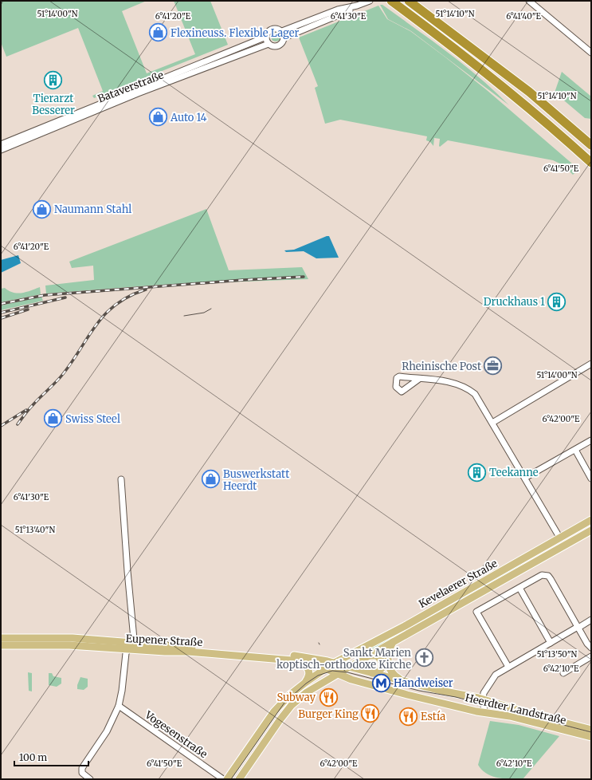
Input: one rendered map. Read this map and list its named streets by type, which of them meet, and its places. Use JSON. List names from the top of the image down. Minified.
{"streets":{"main road":["Kevelaerer Straße","Eupener Straße","Heerdter Landstraße"],"street":["Bataverstraße","Vogesenstraße"]},"crossings":[["Kevelaerer Straße","Eupener Straße"],["Kevelaerer Straße","Heerdter Landstraße"],["Eupener Straße","Heerdter Landstraße"]],"places":{"shop":["Flexineuss. Flexible Lager","Auto 14","Naumann Stahl","Swiss Steel","Buswerkstatt Heerdt"],"building":["Tierarzt Besserer","Druckhaus 1","Teekanne"],"office":["Rheinische Post"],"church":["Sankt Marien koptisch-orthodoxe Kirche"],"metro station":["Handweiser"],"restaurant":["Subway","Burger King","Estía"]},"scale_bar":"100 m","coordinates":["51°14'00\"N","51°14'10\"N","6°41'20\"E","6°41'30\"E","6°41'40\"E","6°41'50\"E","6°42'00\"E","51°13'40\"N","51°13'50\"N","6°42'10\"E"]}
